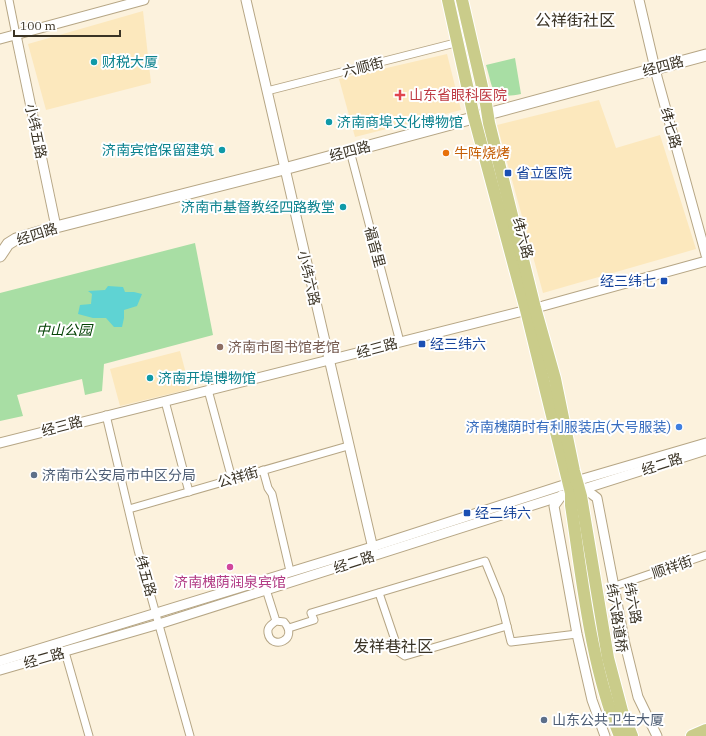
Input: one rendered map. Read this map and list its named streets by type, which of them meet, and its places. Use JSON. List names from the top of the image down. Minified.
{"streets":{"main road":["经四路","纬六路","纬六路道桥"],"street":["六顺街","纬七路","小纬五路","福音里","小纬六路","经三路","经二路","公祥街","顺祥街","纬五路"]},"crossings":[["经四路","纬七路"],["经四路","小纬五路"],["经四路","纬六路"],["经四路","福音里"],["经四路","小纬六路"],["六顺街","纬六路"],["六顺街","小纬六路"],["纬六路","经三路"],["纬六路","经二路"],["纬六路","顺祥街"],["纬六路","纬六路道桥"],["福音里","经三路"],["小纬六路","经三路"],["小纬六路","经二路"],["小纬六路","公祥街"],["经三路","纬五路"],["经二路","纬五路"],["经二路","纬六路道桥"],["公祥街","纬五路"]],"districts":["公祥街社区","发祥巷社区"],"parks":["中山公园"],"places":{"other":["财税大厦","济南商埠文化博物馆","济南宾馆保留建筑","牛阵烧烤","济南市基督教经四路教堂","济南市图书馆老馆","济南开埠博物馆","济南槐荫时有利服装店(大号服装)","济南市公安局市中区分局","济南槐荫润泉宾馆","山东公共卫生大厦"],"health":["山东省眼科医院"],"transit":["省立医院","经三纬七","经三纬六","经二纬六"]},"scale_bar":"100 m"}
